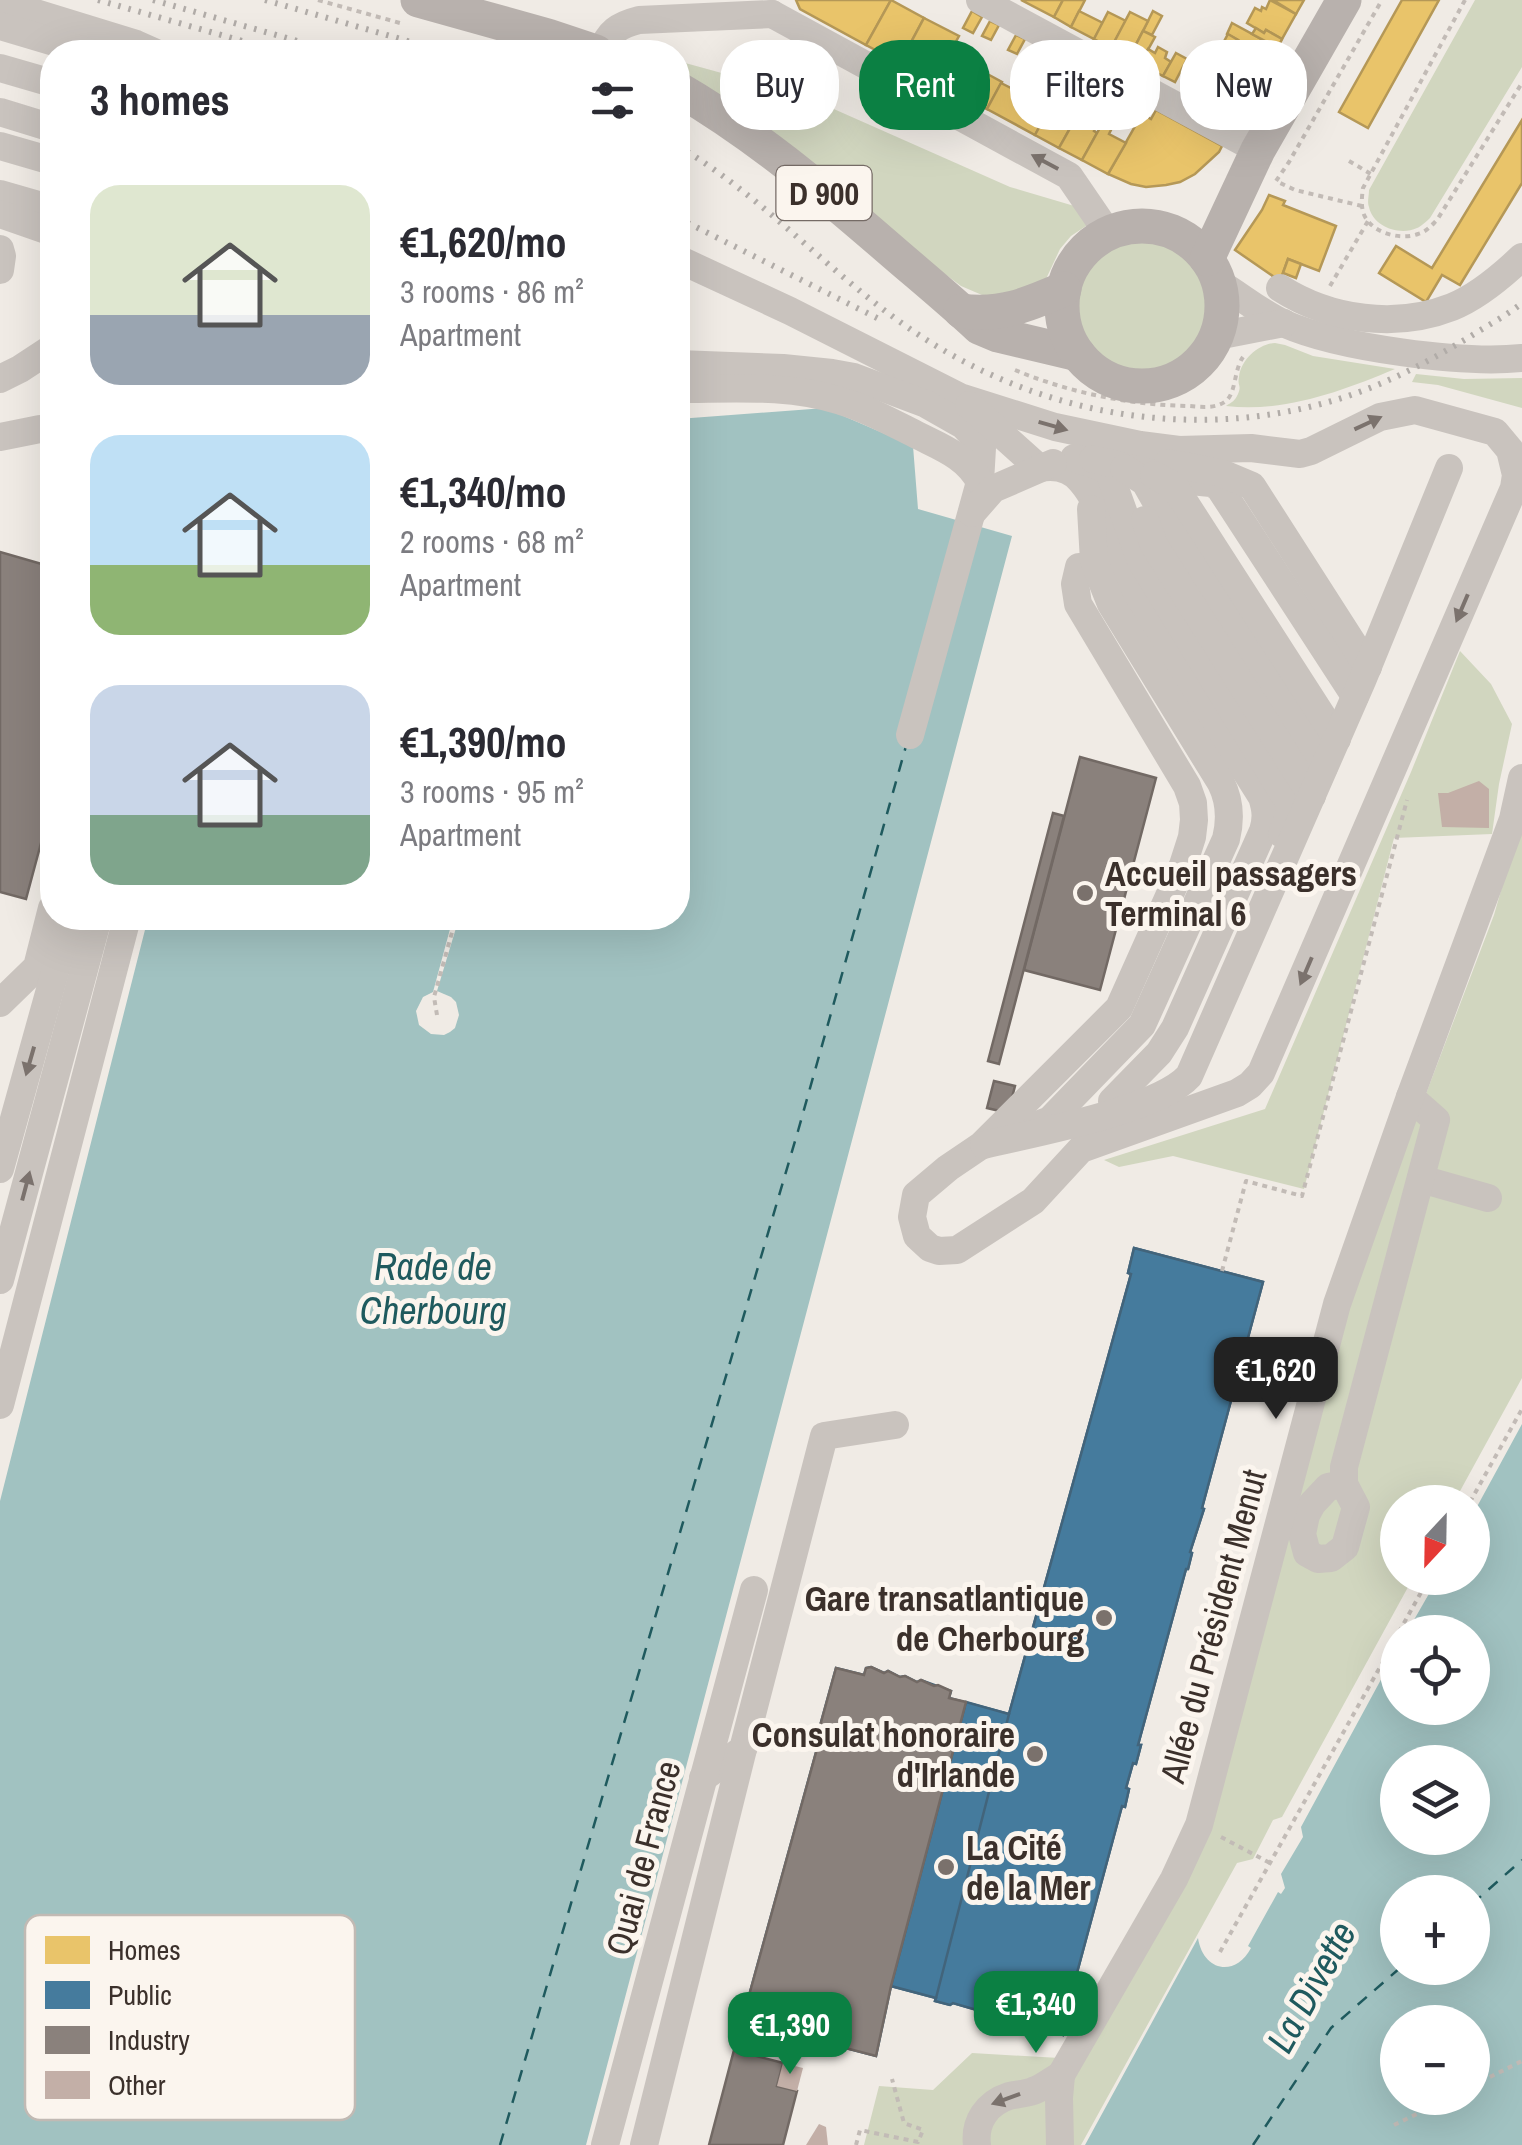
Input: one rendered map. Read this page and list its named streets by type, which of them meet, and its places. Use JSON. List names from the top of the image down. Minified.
{"streets":{"main road":["D 900"],"street":["Allée du Président Menut","Quai de France"]},"water":["Rade de Cherbourg","La Divette"],"places":["Accueil passagers Terminal 6","Gare transatlantique de Cherbourg","Consulat honoraire d'Irlande","La Cité de la Mer"],"legend":["Homes","Public","Industry","Other"],"north":"bottom","page":{"chip":["Buy","Rent","Filters","New"],"heading":"3 homes","list":[{"name":"€1,620/mo","note":"3 rooms · 86 m² · Apartment"},{"name":"€1,340/mo","note":"2 rooms · 68 m² · Apartment"},{"name":"€1,390/mo","note":"3 rooms · 95 m² · Apartment"}],"price":["€1,620","€1,340","€1,390"],"map_buttons":["+","−"]}}
